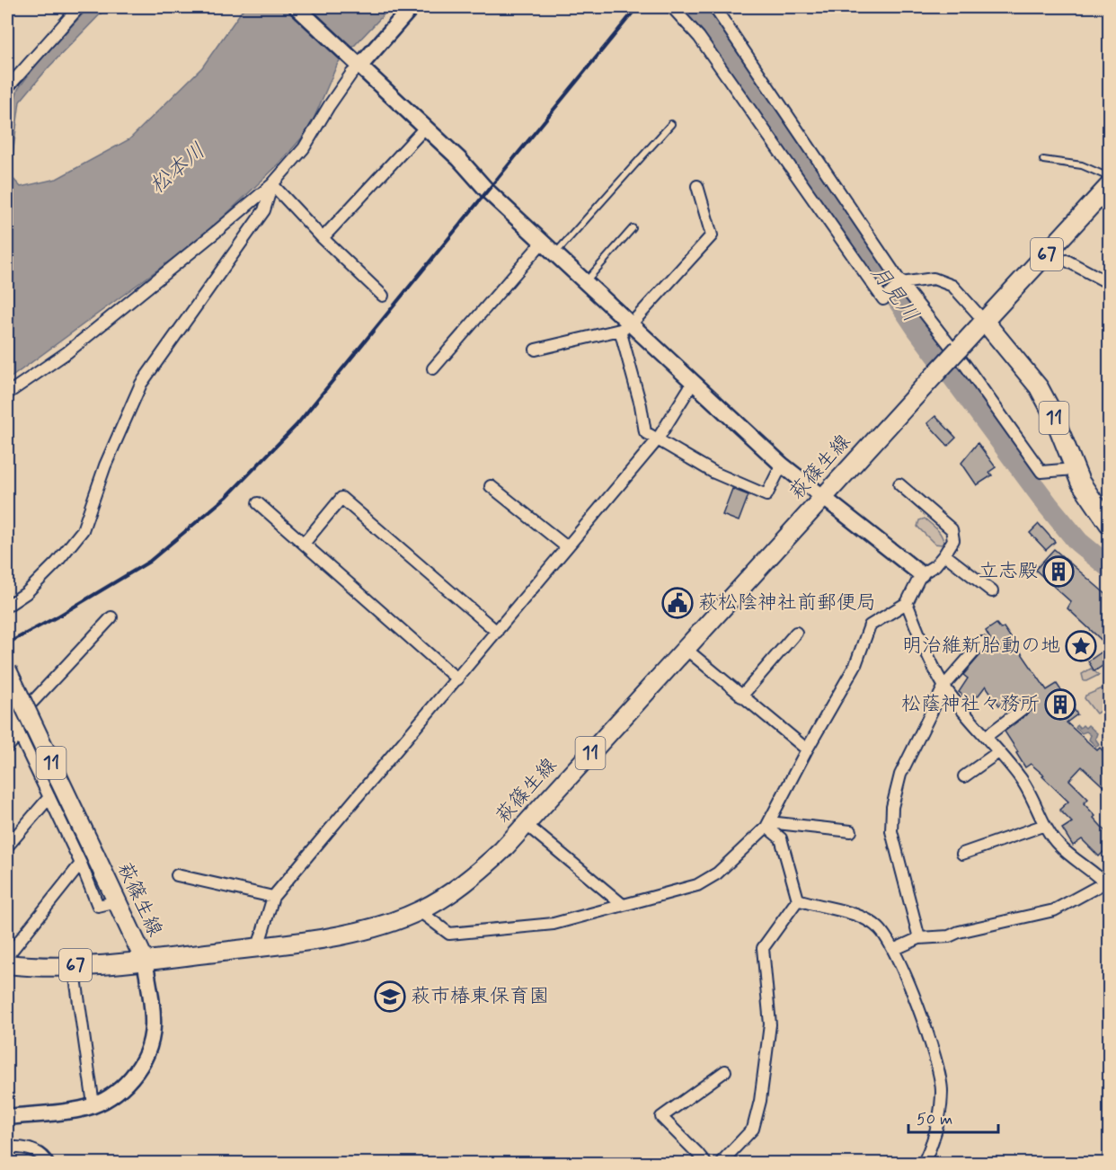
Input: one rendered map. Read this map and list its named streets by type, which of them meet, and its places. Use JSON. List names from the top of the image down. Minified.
{"streets":{"main road":["67","11","萩篠生線"]},"crossings":[["67","11"],["67","萩篠生線"],["11","萩篠生線"]],"water":["松本川","月見川"],"places":{"building":["立志殿","松蔭神社々務所"],"public building":["萩松陰神社前郵便局"],"place":["明治維新胎動の地"],"school or university":["萩市椿東保育園"]},"scale_bar":"50 m"}
